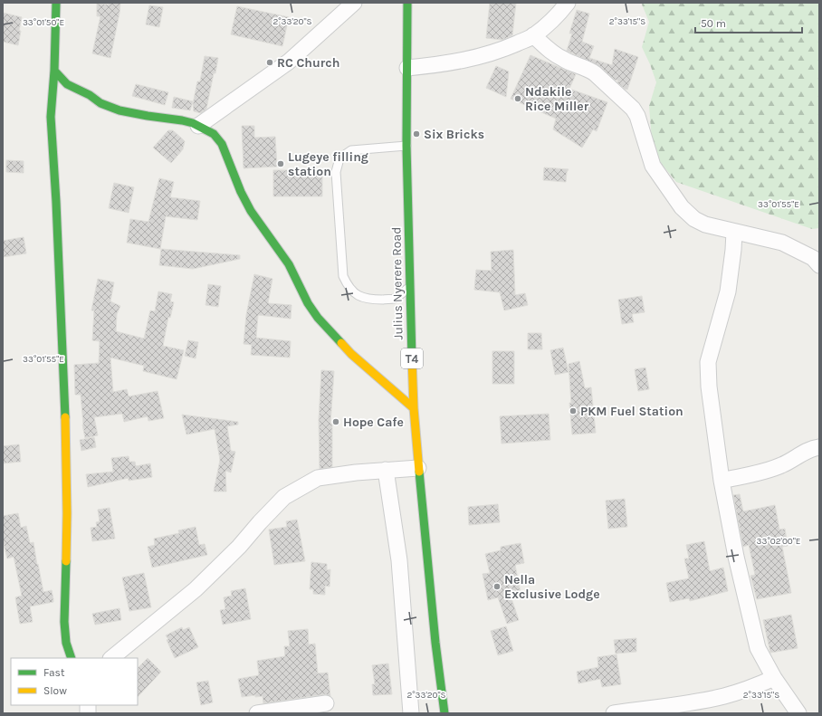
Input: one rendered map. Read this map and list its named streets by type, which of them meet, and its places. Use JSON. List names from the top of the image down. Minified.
{"streets":{"main road":["Julius Nyerere Road","T4"]},"places":["RC Church","Ndakile Rice Miller","Six Bricks","Lugeye filling station","PKM Fuel Station","Hope Cafe","Nella Exclusive Lodge"],"legend":["Fast","Slow"],"scale_bar":"50 m","coordinates":["2°33'20\"S","2°33'15\"S","33°01'50\"E","33°01'55\"E","33°02'00\"E"]}
